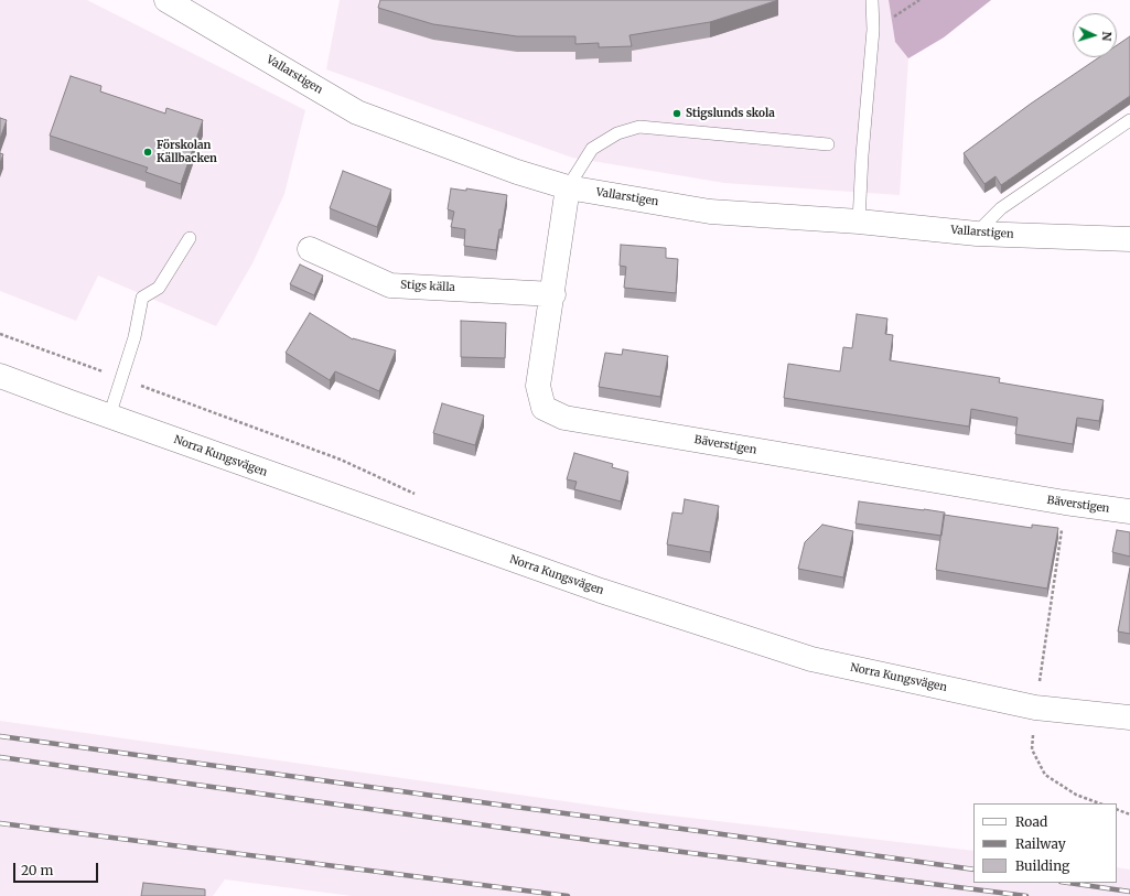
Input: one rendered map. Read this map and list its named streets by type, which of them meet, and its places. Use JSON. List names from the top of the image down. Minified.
{"streets":{"street":["Vallarstigen","Stigs källa","Bäverstigen","Norra Kungsvägen"]},"crossings":[["Vallarstigen","Bäverstigen"],["Stigs källa","Bäverstigen"]],"places":["Stigslunds skola","Förskolan Källbacken"],"legend":["Road","Railway","Building"],"scale_bar":"20 m","north":"right"}
